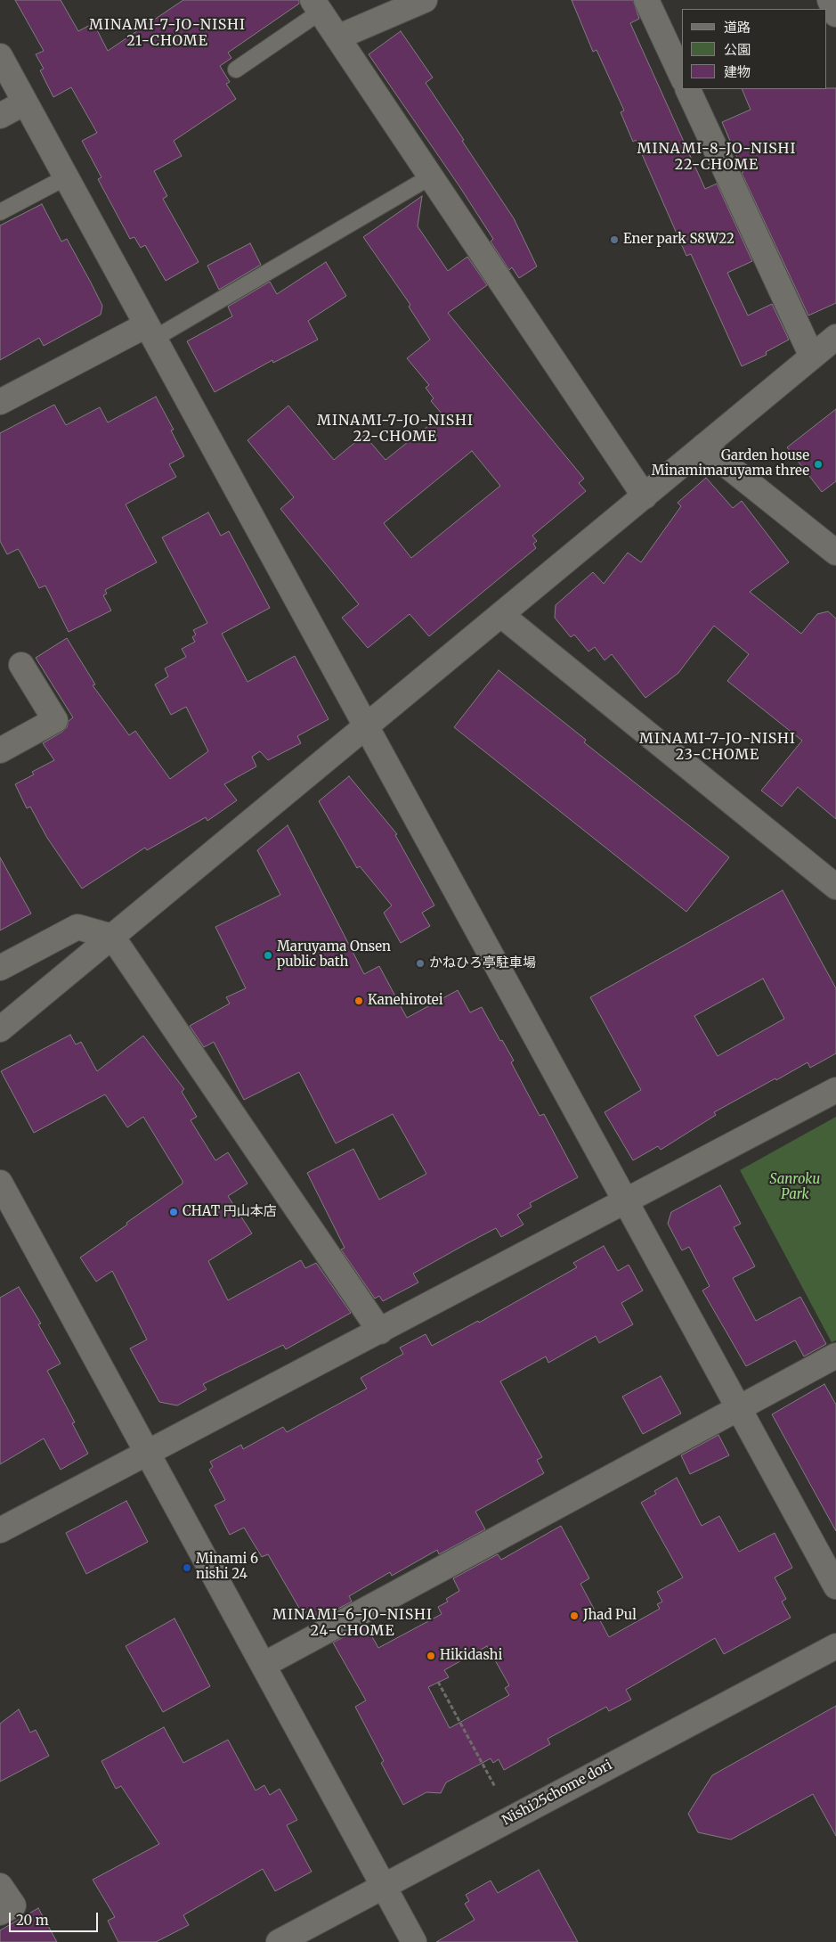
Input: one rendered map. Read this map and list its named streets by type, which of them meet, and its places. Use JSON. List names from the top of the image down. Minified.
{"streets":{"street":["Nishi25chome dori"]},"districts":["MINAMI-7-JO-NISHI 21-CHOME","MINAMI-8-JO-NISHI 22-CHOME","MINAMI-7-JO-NISHI 22-CHOME","MINAMI-7-JO-NISHI 23-CHOME","MINAMI-6-JO-NISHI 24-CHOME"],"parks":["Sanroku Park"],"places":["Ener park S8W22","Garden house Minamimaruyama three","Maruyama Onsen public bath","かねひろ亭駐車場","Kanehirotei","CHAT 円山本店","Minami 6 nishi 24","Jhad Pul","Hikidashi"],"legend":["道路","公園","建物"],"scale_bar":"20 m"}
